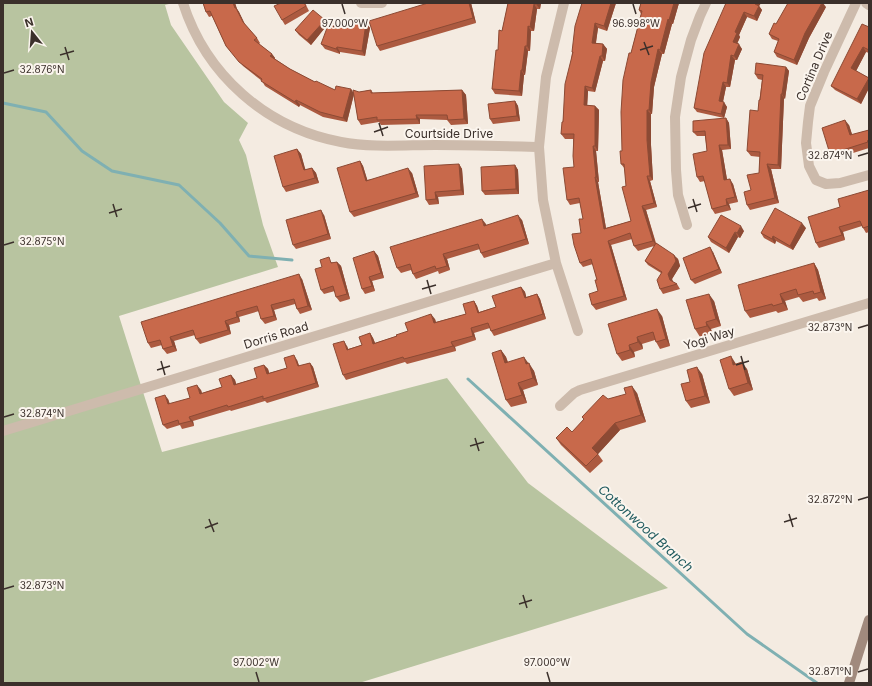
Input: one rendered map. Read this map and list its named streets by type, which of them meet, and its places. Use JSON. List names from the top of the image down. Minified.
{"streets":{"street":["Cortina Drive","Courtside Drive","Dorris Road","Yogi Way"]},"water":["Cottonwood Branch"],"north":"top","coordinates":["97.000°W","96.998°W","32.876°N","32.874°N","32.875°N","32.873°N","32.872°N","97.002°W","32.871°N"]}
